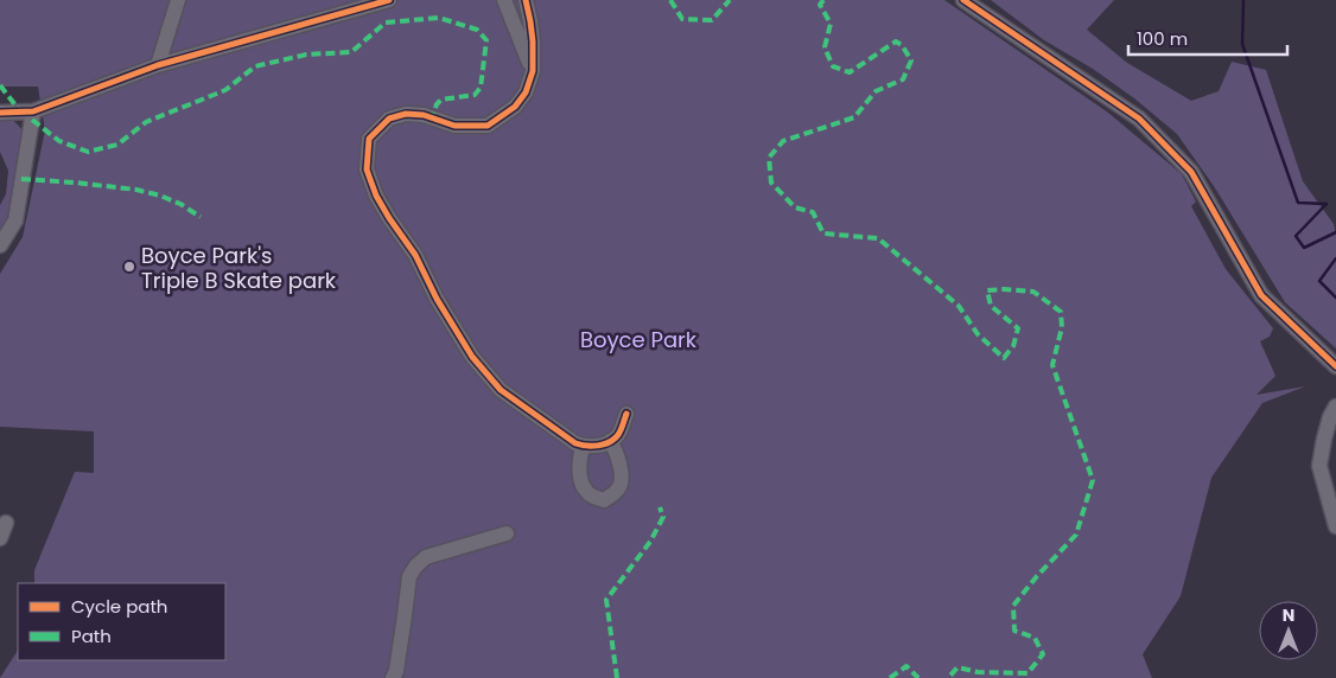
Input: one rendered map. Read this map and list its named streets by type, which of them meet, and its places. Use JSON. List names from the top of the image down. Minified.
{"parks":["Boyce Park"],"places":["Boyce Park's Triple B Skate park"],"legend":["Cycle path","Path"],"scale_bar":"100 m","north":"top"}
